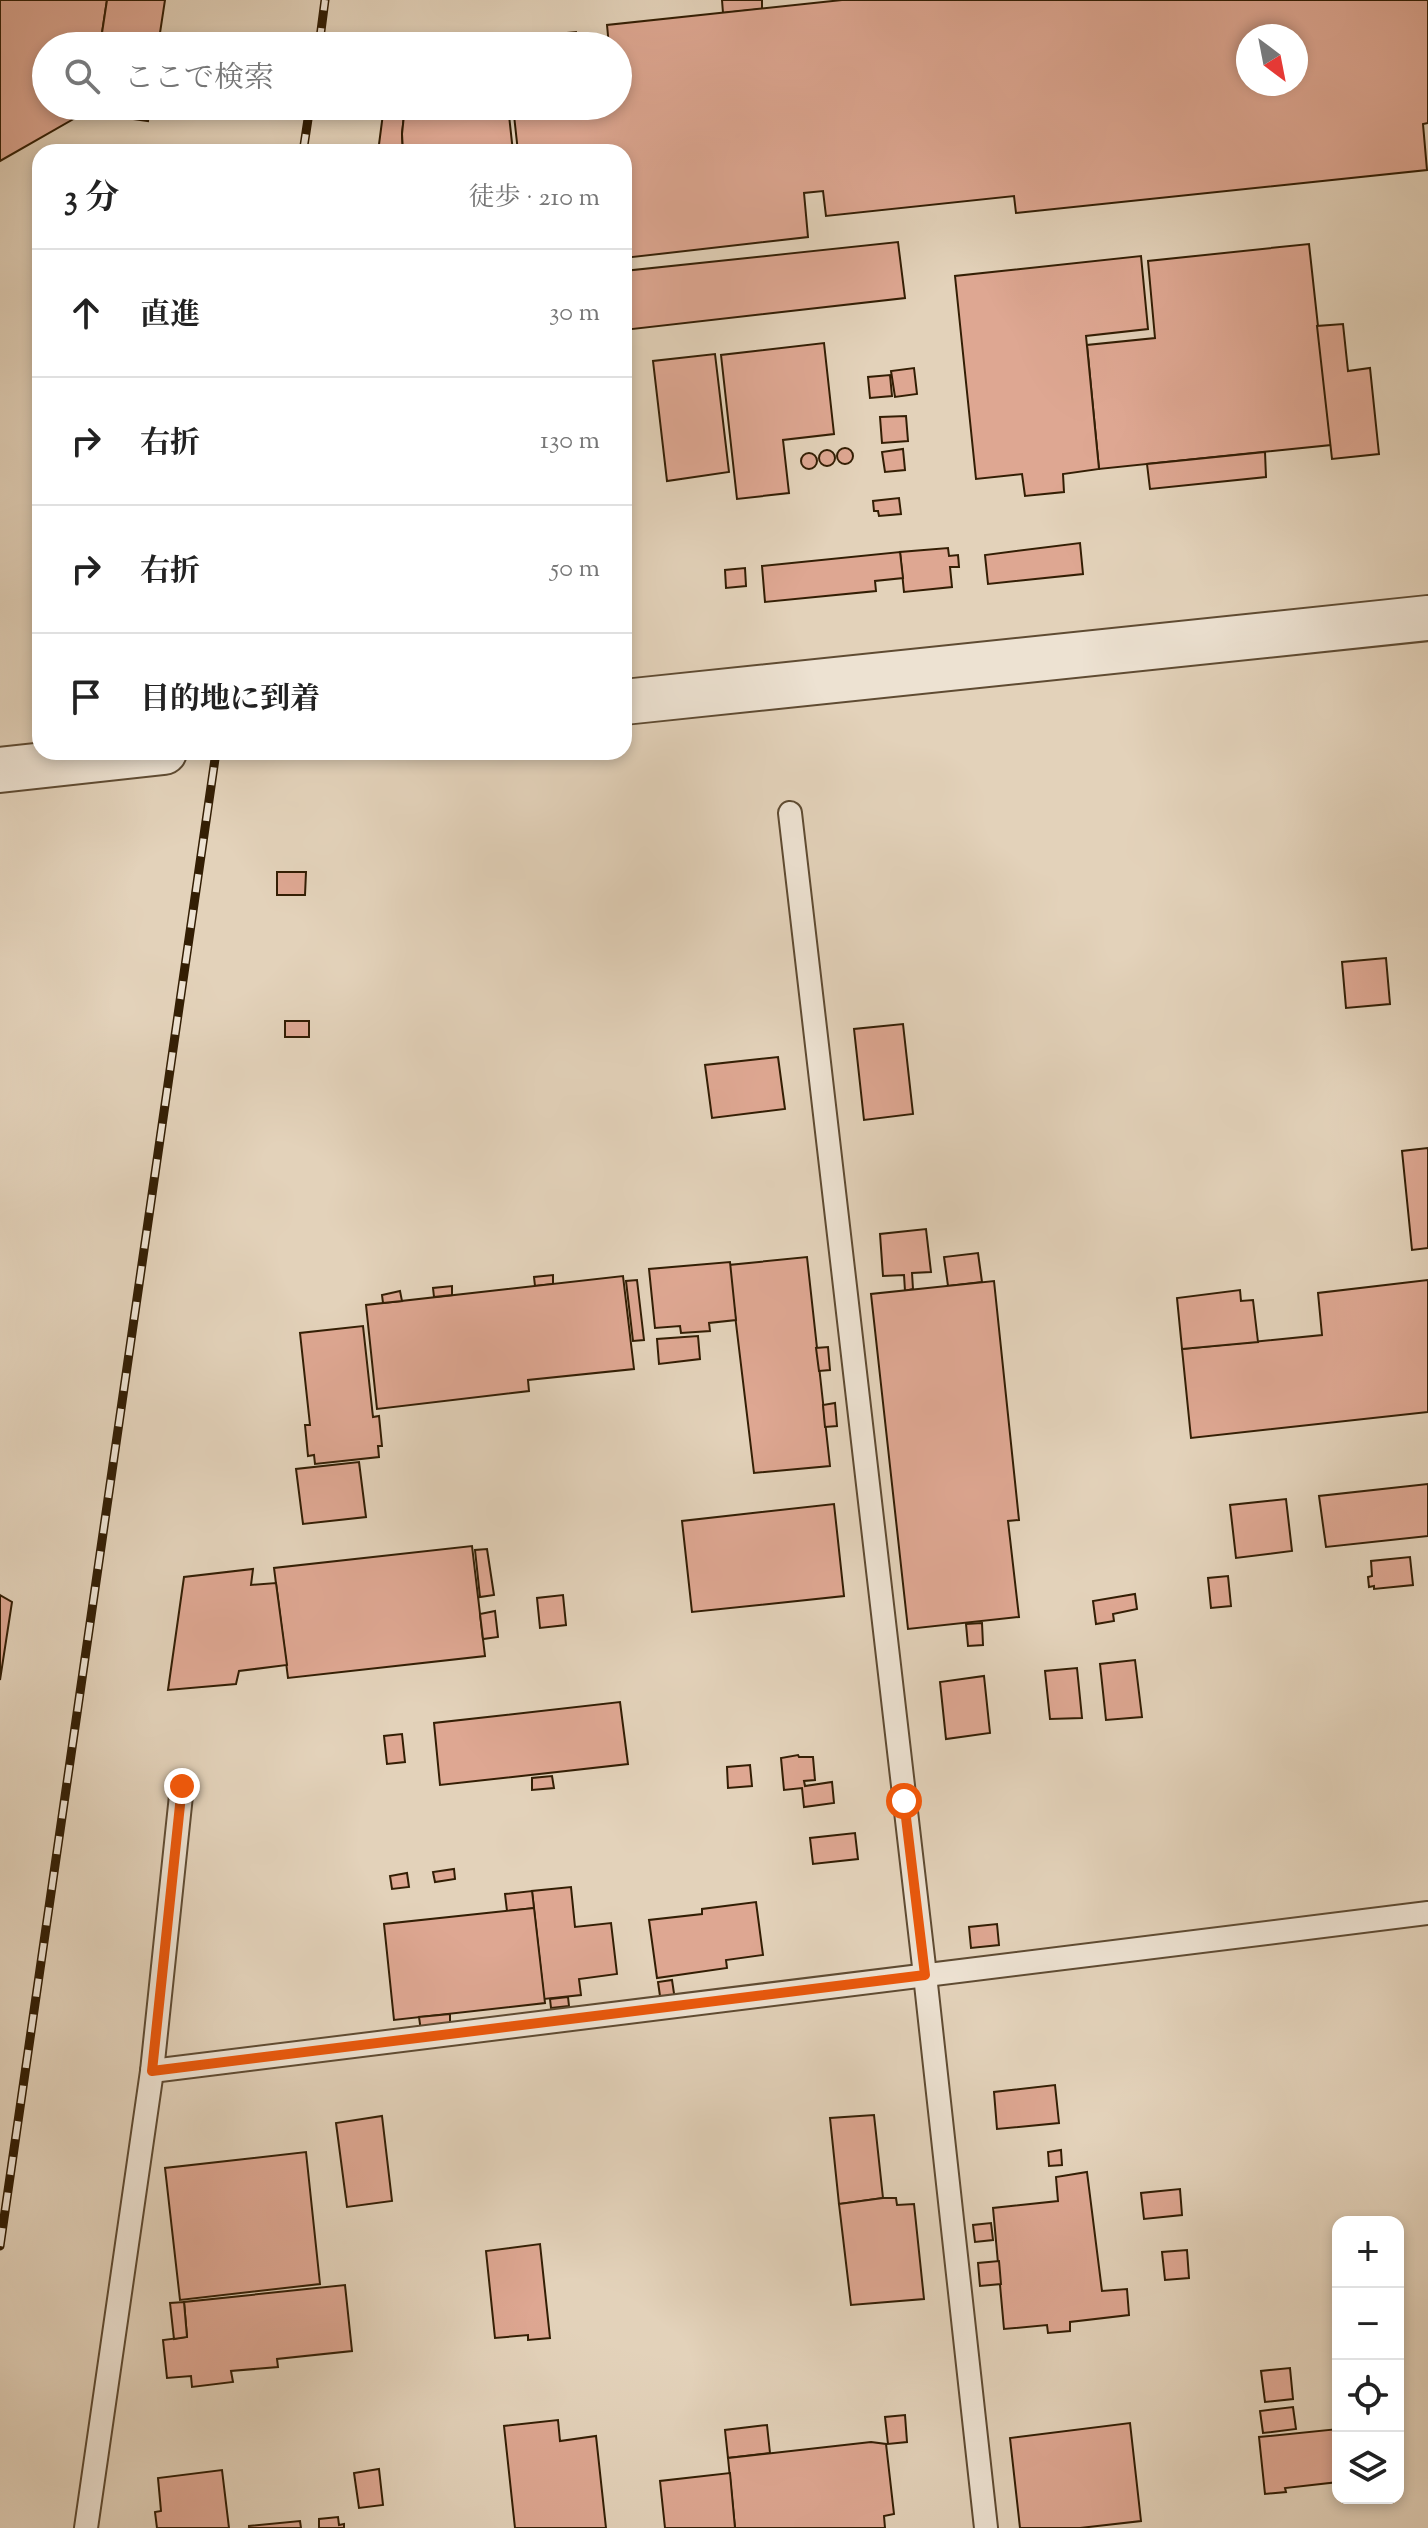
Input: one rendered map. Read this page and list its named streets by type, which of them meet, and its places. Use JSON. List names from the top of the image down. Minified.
{"north":"bottom right","page":{"search":"ここで検索","heading":["3 分","徒歩 · 210 m"],"list":[["直進","30 m"],["右折","130 m"],["右折","50 m"],"目的地に到着"],"map_buttons":["+","−"]}}
